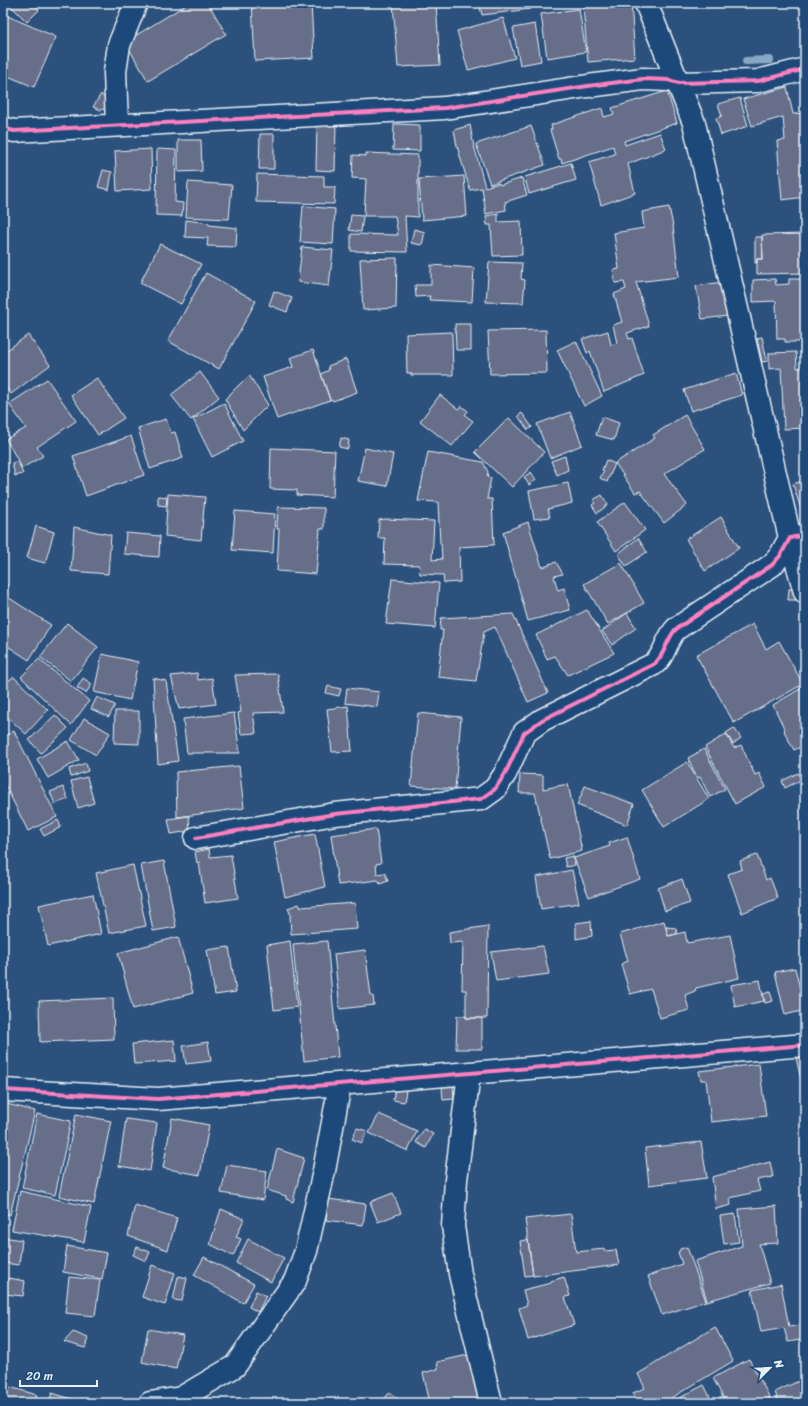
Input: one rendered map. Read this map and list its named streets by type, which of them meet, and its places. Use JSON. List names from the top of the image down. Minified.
{"scale_bar":"20 m","north":"top right"}
